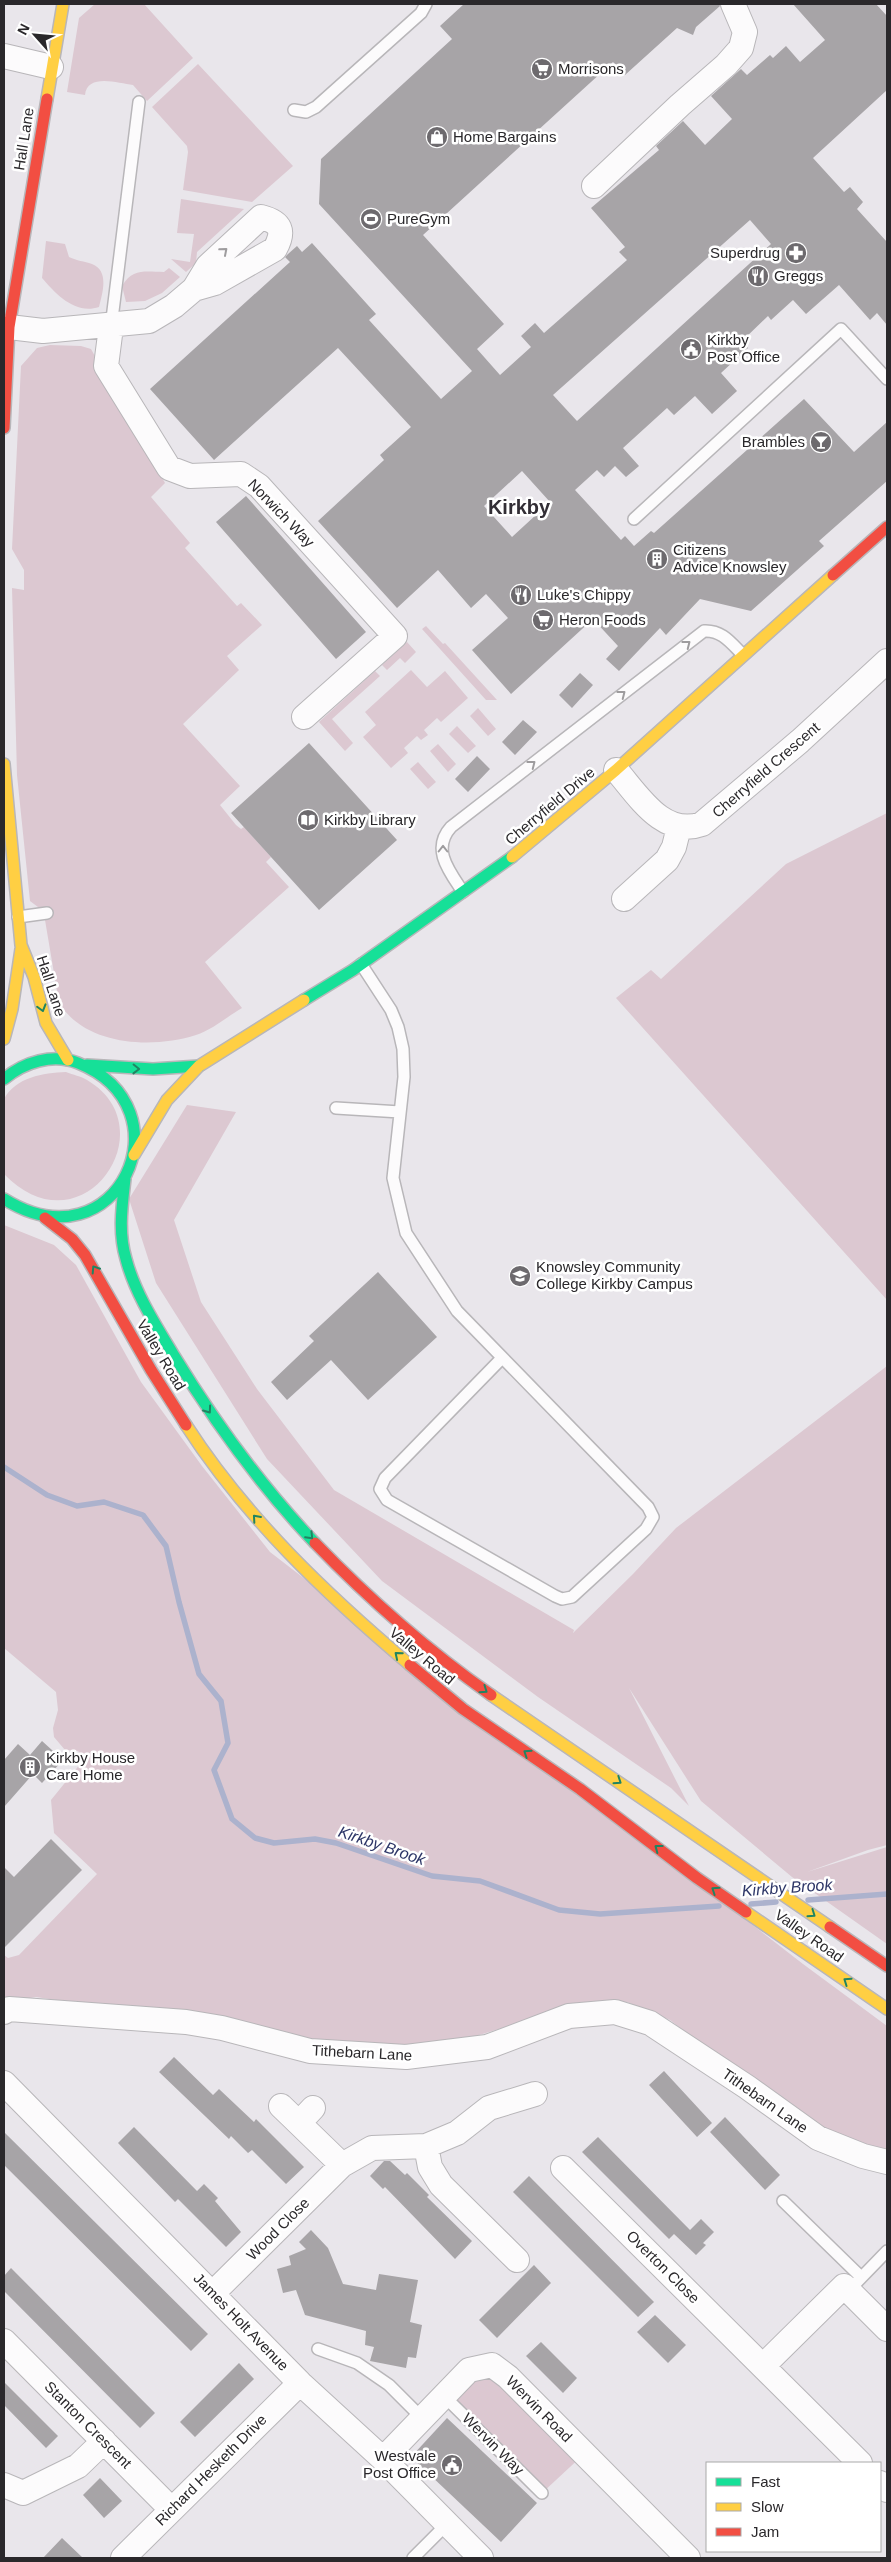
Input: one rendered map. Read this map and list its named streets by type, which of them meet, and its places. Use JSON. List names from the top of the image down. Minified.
{"streets":{"main road":["Hall Lane","Cherryfield Drive","Valley Road"],"street":["Norwich Way","Cherryfield Crescent","Tithebarn Lane","Wood Close","Overton Close","James Holt Avenue","Wervin Road","Stanton Crescent","Richard Hesketh Drive"],"lane":["Wervin Way"]},"crossings":[["Wood Close","James Holt Avenue"],["James Holt Avenue","Wervin Road"],["James Holt Avenue","Richard Hesketh Drive"],["Wervin Road","Wervin Way"],["Stanton Crescent","Richard Hesketh Drive"]],"districts":["Kirkby"],"water":["Kirkby Brook"],"places":{"supermarket":["Morrisons","Heron Foods"],"shop":["Home Bargains"],"sports":["PureGym"],"pharmacy":["Superdrug"],"restaurant":["Greggs","Luke's Chippy"],"public building":["Kirkby Post Office","Westvale Post Office"],"bar":["Brambles"],"building":["Citizens Advice Knowsley","Kirkby House Care Home"],"library":["Kirkby Library"],"school or university":["Knowsley Community College Kirkby Campus"]},"legend":["Fast","Slow","Jam"],"north":"top left"}
